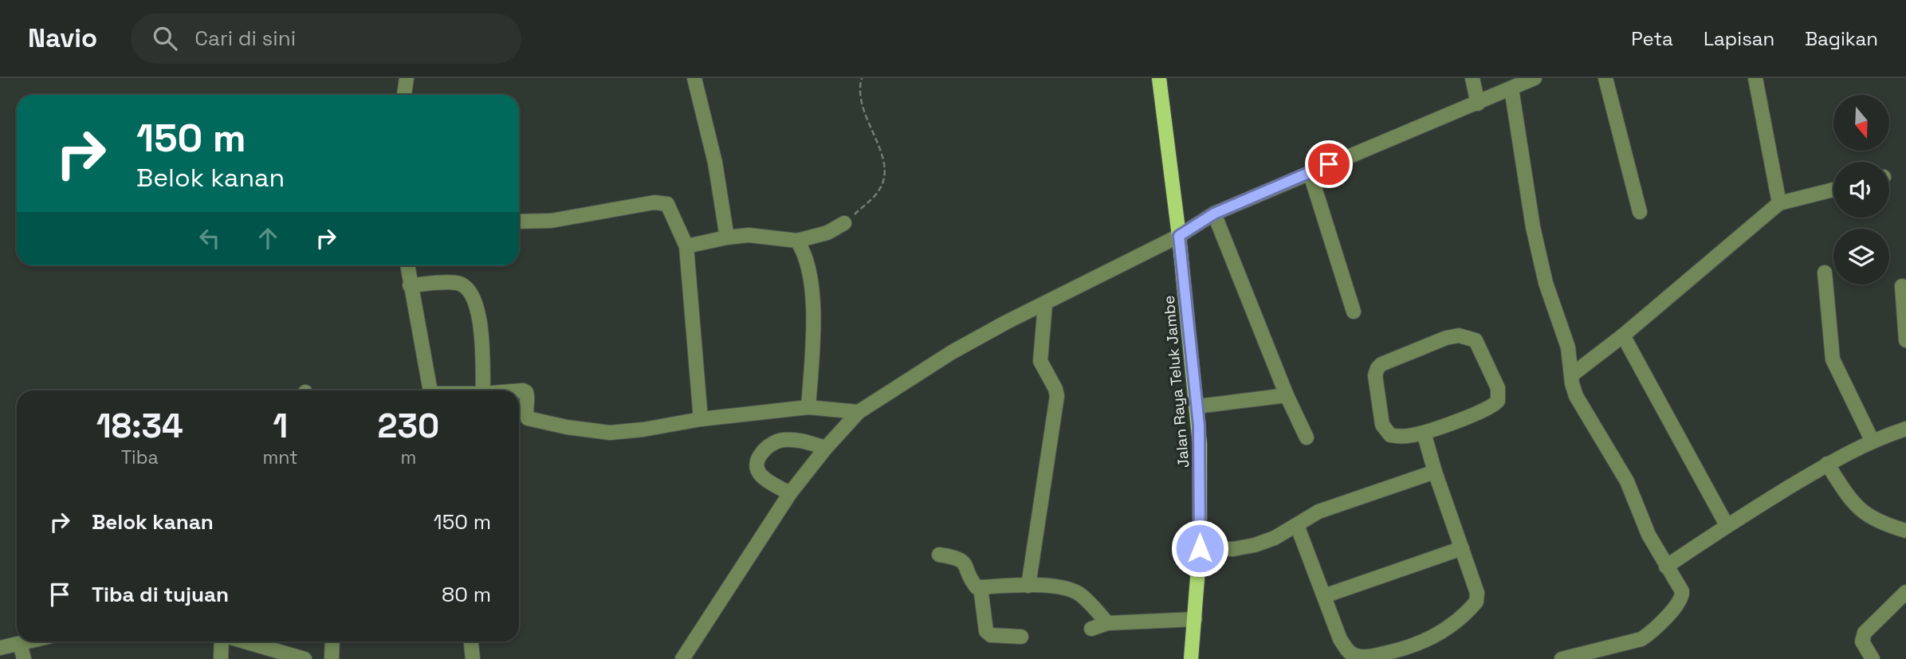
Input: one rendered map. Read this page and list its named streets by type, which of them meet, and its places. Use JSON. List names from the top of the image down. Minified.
{"streets":{"main road":["Jalan Raya Teluk Jambe"]},"north":"bottom","page":{"header":"Navio","search":"Cari di sini","nav":["Peta","Lapisan","Bagikan"],"turn":["150 m","Belok kanan"],"eta":["18:34","Tiba","1","mnt","230","m"],"list":[{"name":"Belok kanan","value":"150 m"},{"name":"Tiba di tujuan","value":"80 m"}]}}
